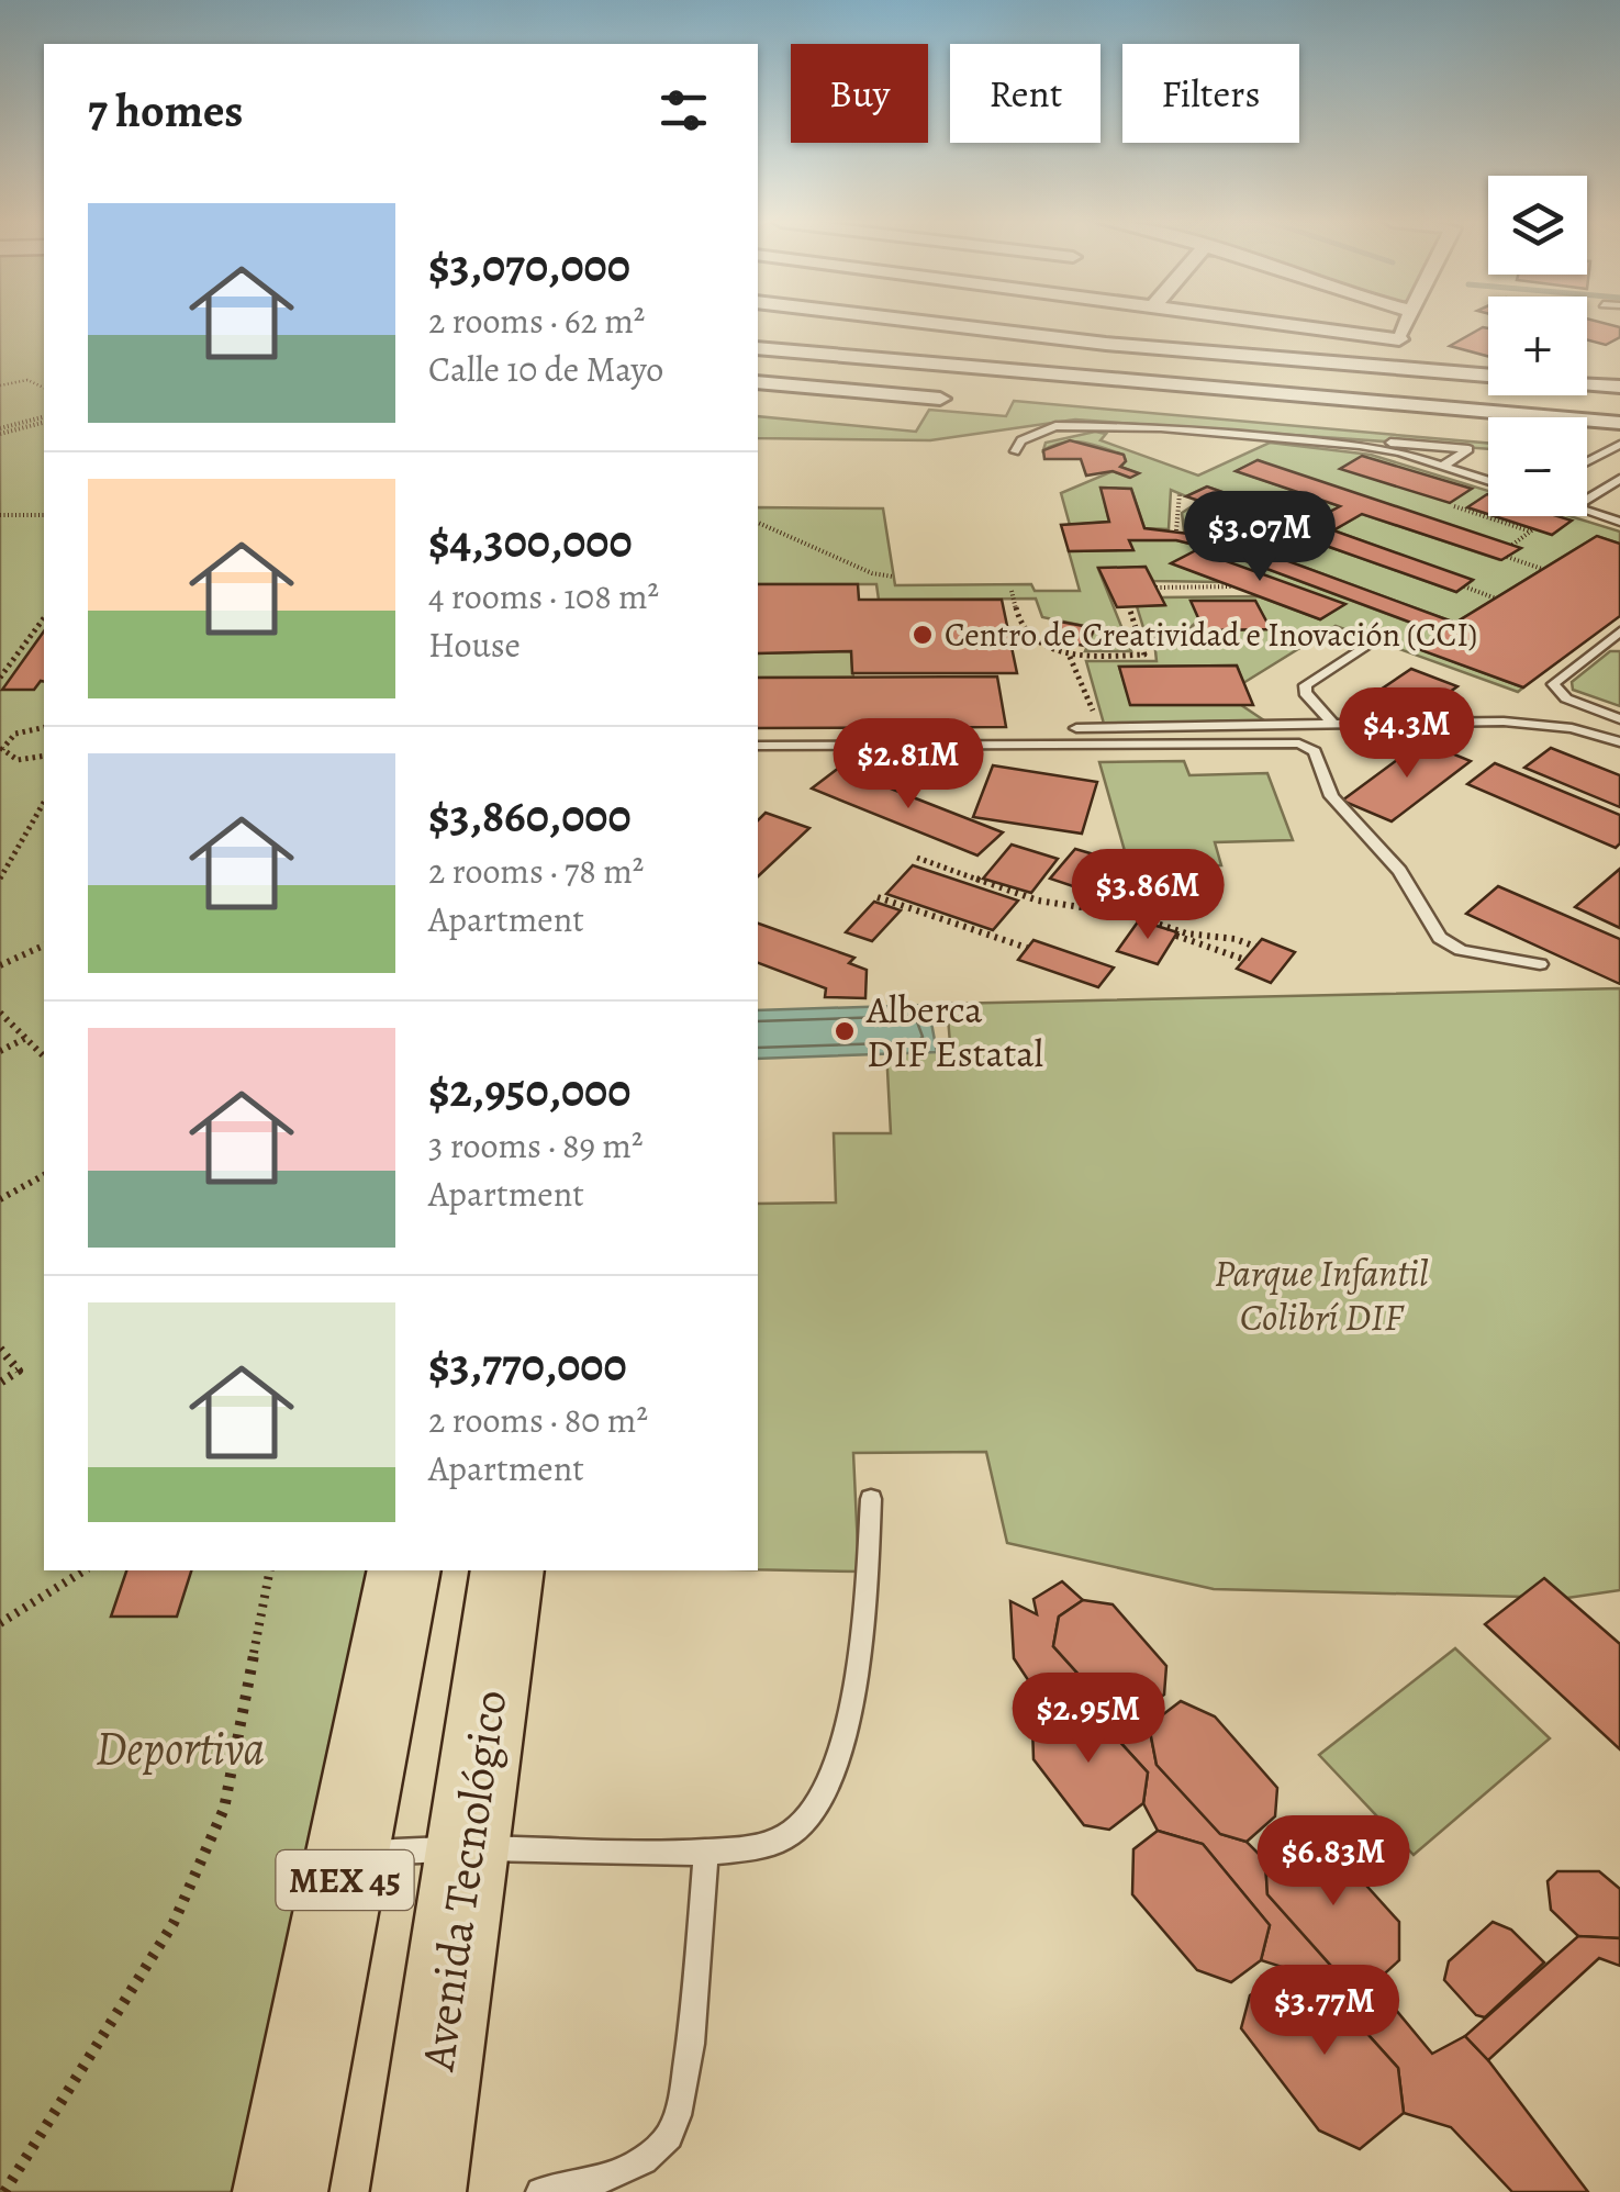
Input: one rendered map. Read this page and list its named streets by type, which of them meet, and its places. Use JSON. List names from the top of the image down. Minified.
{"streets":{"main road":["MEX 45","Avenida Tecnológico"]},"parks":["Parque Infantil Colibrí DIF","Deportiva"],"places":["Centro de Creatividad e Inovación (CCI)","Alberca DIF Estatal"],"page":{"chip":["Buy","Rent","Filters"],"heading":"7 homes","map_buttons":["+","−"],"list":[{"name":"$3,070,000","note":"2 rooms · 62 m² · Calle 10 de Mayo"},{"name":"$4,300,000","note":"4 rooms · 108 m² · House"},{"name":"$3,860,000","note":"2 rooms · 78 m² · Apartment"},{"name":"$2,950,000","note":"3 rooms · 89 m² · Apartment"},{"name":"$3,770,000","note":"2 rooms · 80 m² · Apartment"}],"price":["$3.07M","$4.3M","$2.81M","$3.86M","$2.95M","$6.83M","$3.77M"]}}
